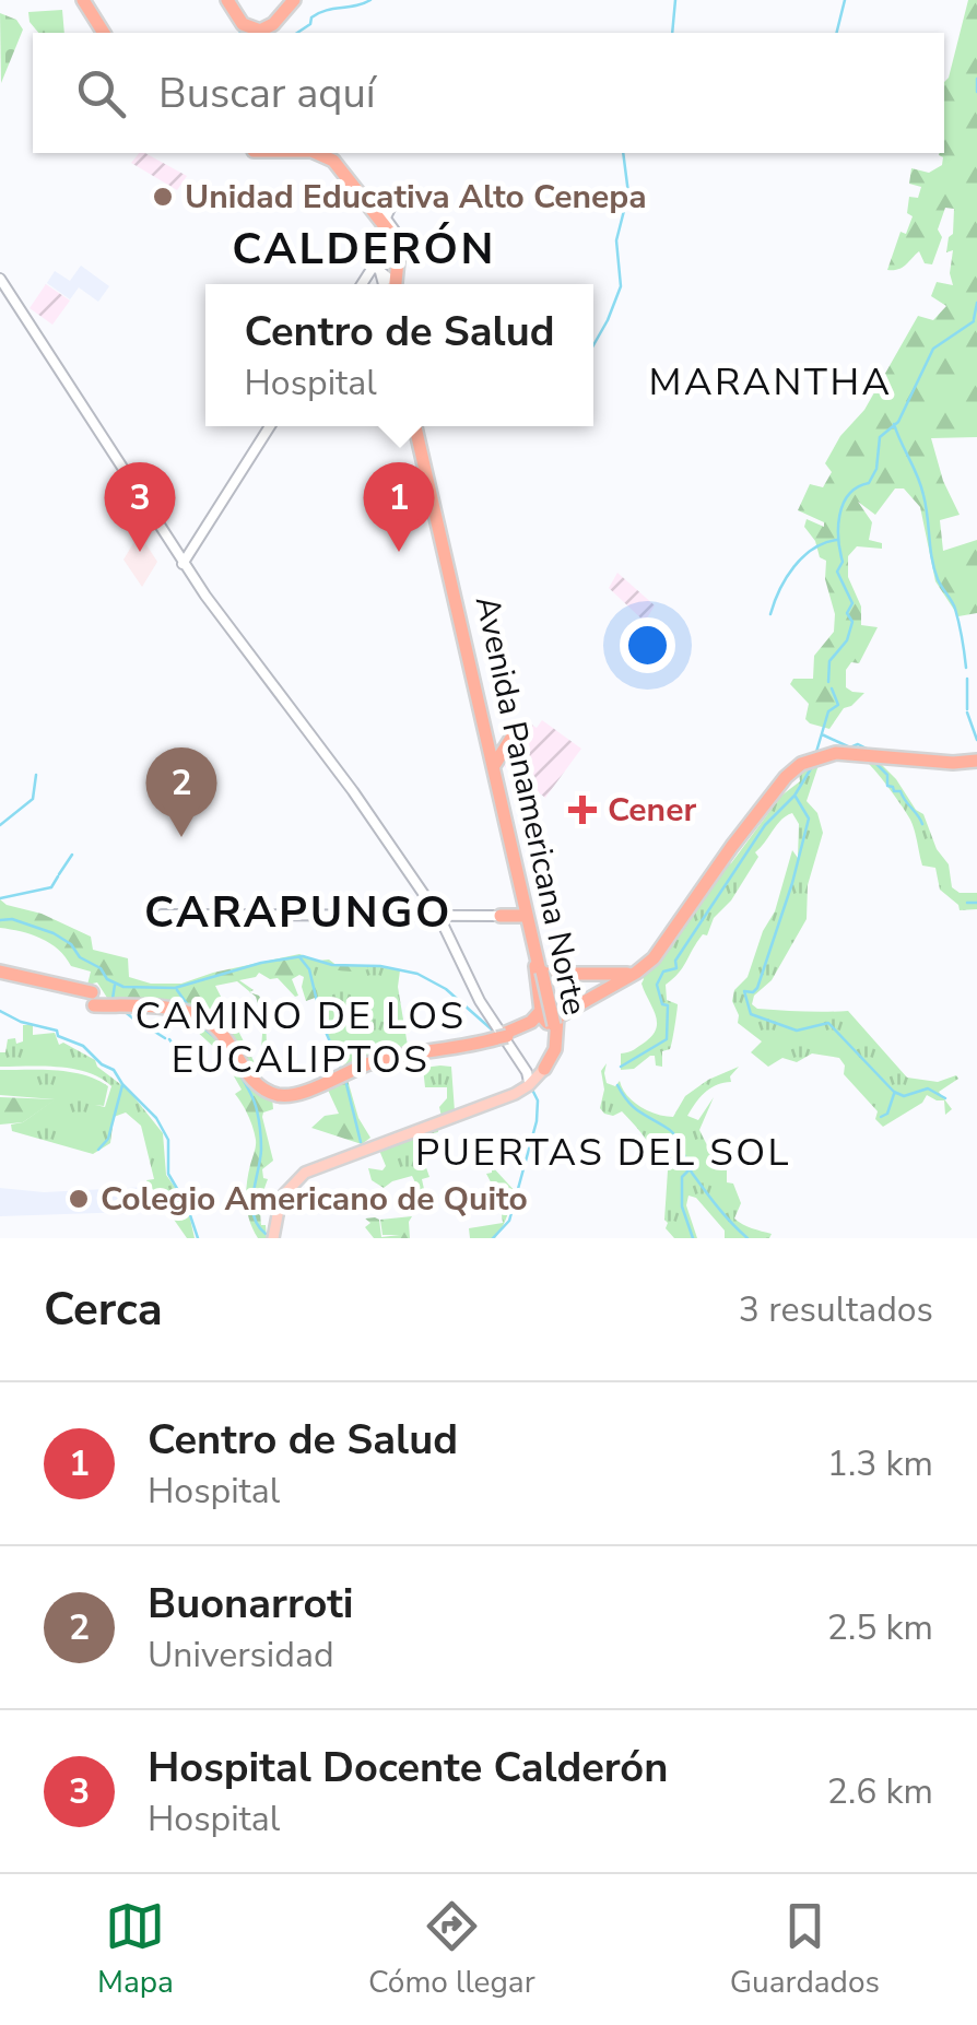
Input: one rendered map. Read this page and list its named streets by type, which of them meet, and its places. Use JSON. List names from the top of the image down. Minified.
{"streets":{"highway":["Avenida Panamericana Norte"]},"districts":["CALDERÓN","MARANTHA","CARAPUNGO","CAMINO DE LOS EUCALIPTOS","PUERTAS DEL SOL"],"places":{"other":["Unidad Educativa Alto Cenepa","Colegio Americano de Quito"],"health":["Cener"]},"page":{"search":"Buscar aquí","popup":["Centro de Salud","Hospital"],"pins":["1","3","2"],"heading":["Cerca","3 resultados"],"list":[{"mark":"1","name":"Centro de Salud","note":"Hospital","value":"1.3 km"},{"mark":"2","name":"Buonarroti","note":"Universidad","value":"2.5 km"},{"mark":"3","name":"Hospital Docente Calderón","note":"Hospital","value":"2.6 km"}],"nav":["Mapa","Cómo llegar","Guardados"]}}
